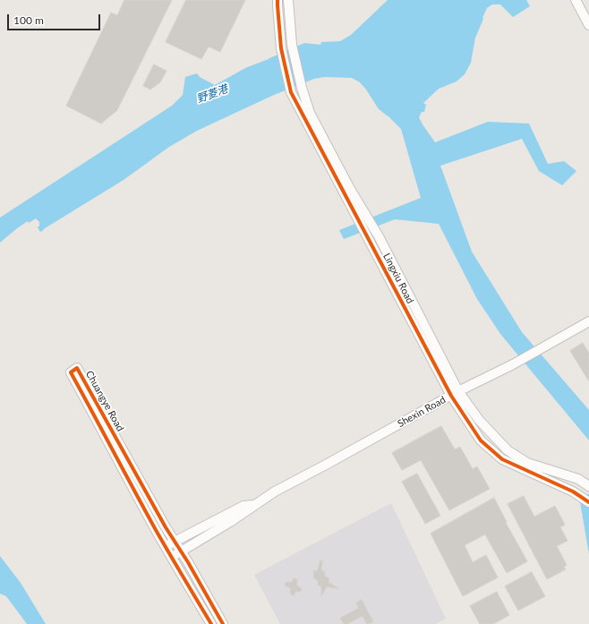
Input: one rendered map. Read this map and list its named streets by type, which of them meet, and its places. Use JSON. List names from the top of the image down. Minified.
{"streets":{"street":["Lingxiu Road","Chuangye Road","Shexin Road"]},"crossings":[["Lingxiu Road","Shexin Road"],["Chuangye Road","Shexin Road"]],"water":["野菱港"],"scale_bar":"100 m"}
